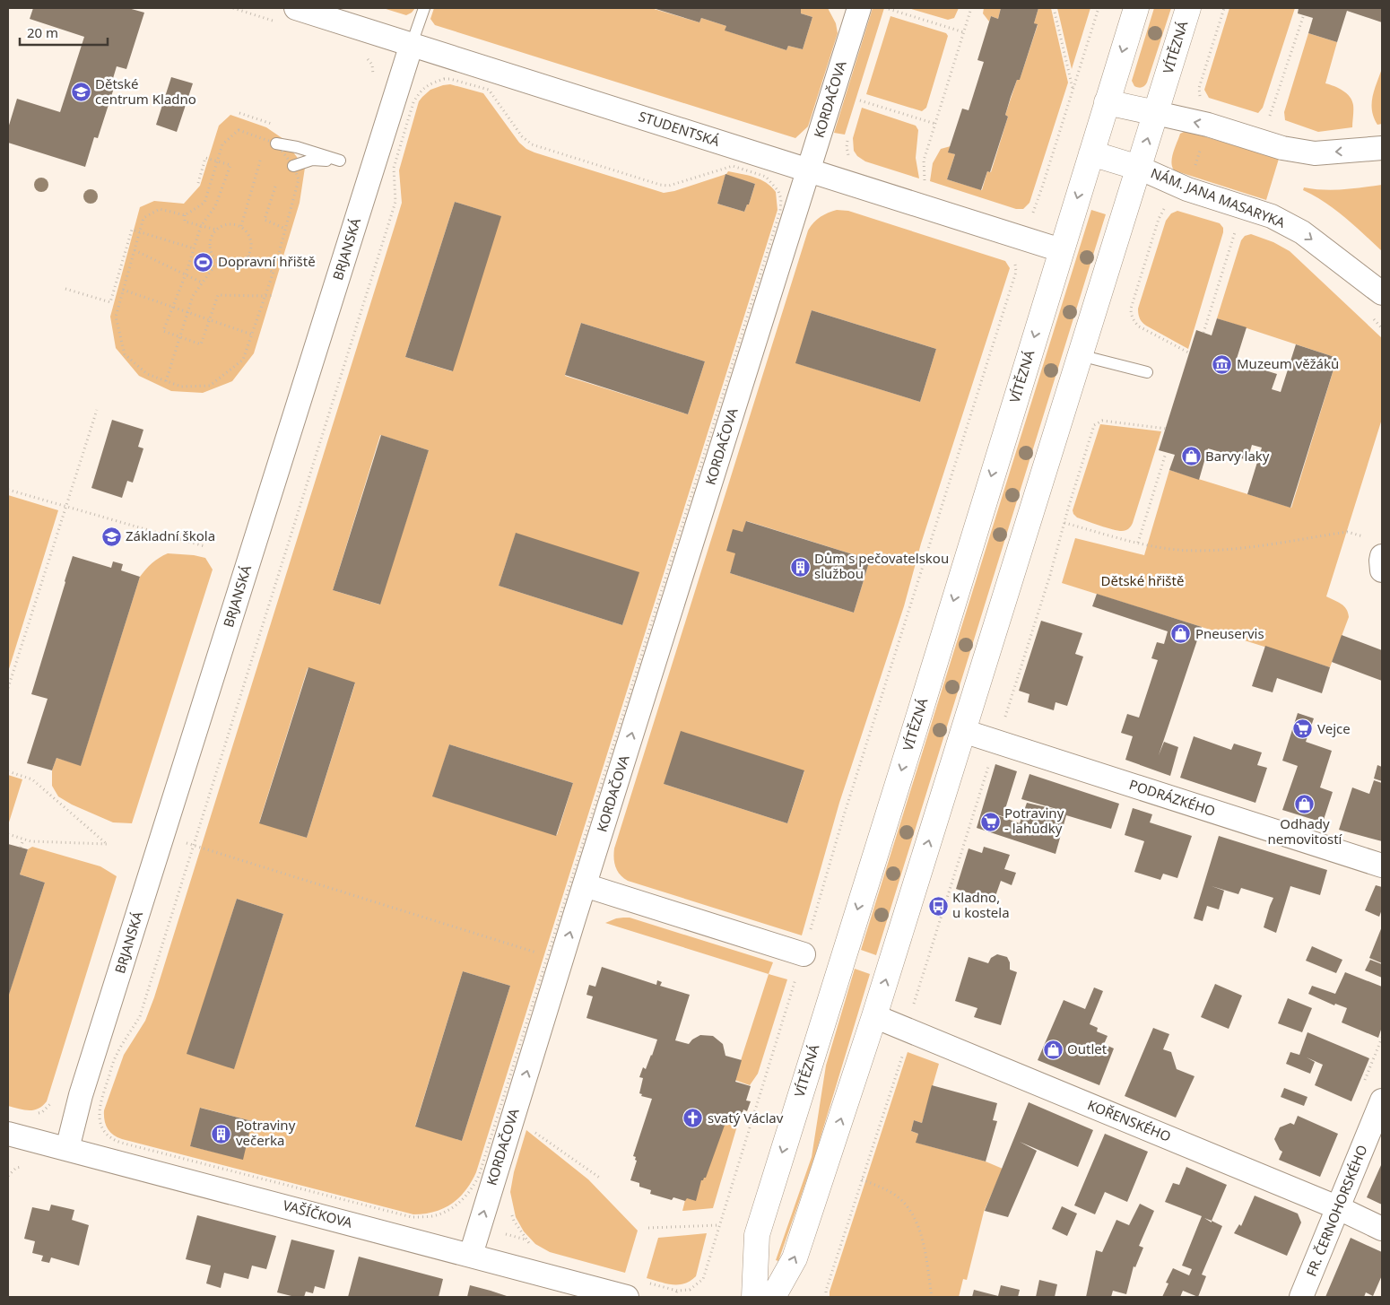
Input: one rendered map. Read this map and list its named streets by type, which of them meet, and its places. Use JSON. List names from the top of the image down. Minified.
{"streets":{"main road":["VÍTĚZNÁ"],"street":["KORDAČOVA","STUDENTSKÁ","NÁM. JANA MASARYKA","BRJANSKÁ","PODRÁZKÉHO","KOŘENSKÉHO","FR. ČERNOHORSKÉHO","VAŠÍČKOVA"]},"crossings":[["VÍTĚZNÁ","STUDENTSKÁ"],["VÍTĚZNÁ","NÁM. JANA MASARYKA"],["VÍTĚZNÁ","PODRÁZKÉHO"],["VÍTĚZNÁ","KOŘENSKÉHO"],["KORDAČOVA","STUDENTSKÁ"],["KORDAČOVA","VAŠÍČKOVA"],["STUDENTSKÁ","BRJANSKÁ"],["BRJANSKÁ","VAŠÍČKOVA"],["KOŘENSKÉHO","FR. ČERNOHORSKÉHO"]],"one_way":["KORDAČOVA"],"parks":["Dětské hřiště"],"places":{"school or university":["Dětské centrum Kladno","Základní škola"],"sports":["Dopravní hřiště"],"museum":["Muzeum věžáků"],"shop":["Barvy laky","Pneuservis","Odhady nemovitostí","Outlet"],"building":["Dům s pečovatelskou službou","Potraviny večerka"],"supermarket":["Vejce","Potraviny - lahůdky"],"bus stop":["Kladno, u kostela"],"church":["svatý Václav"]},"scale_bar":"20 m"}
